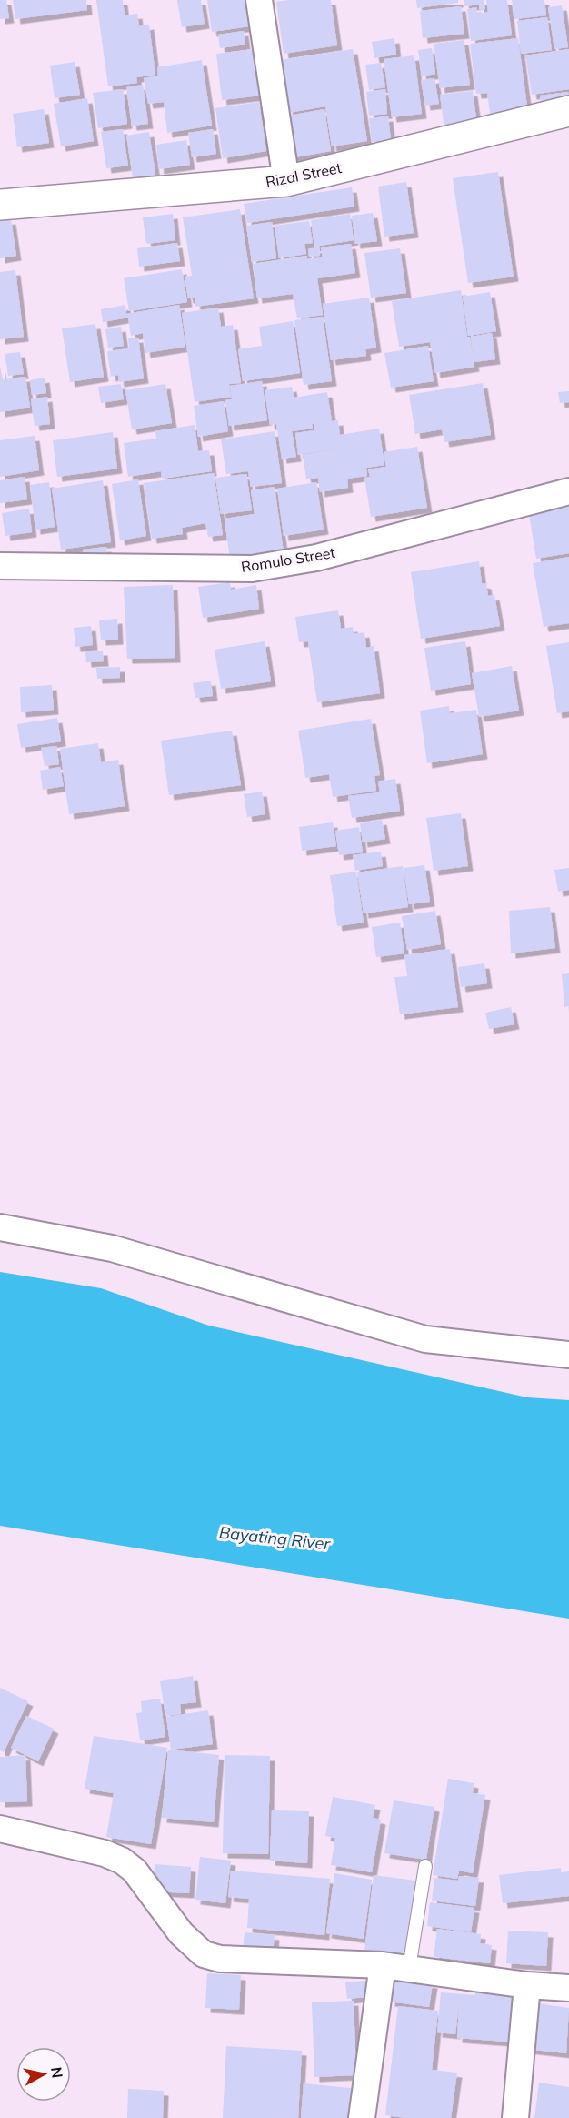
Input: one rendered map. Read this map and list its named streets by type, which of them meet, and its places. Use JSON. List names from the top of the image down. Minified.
{"streets":{"street":["Rizal Street","Romulo Street"]},"water":["Bayating River"],"north":"right"}
